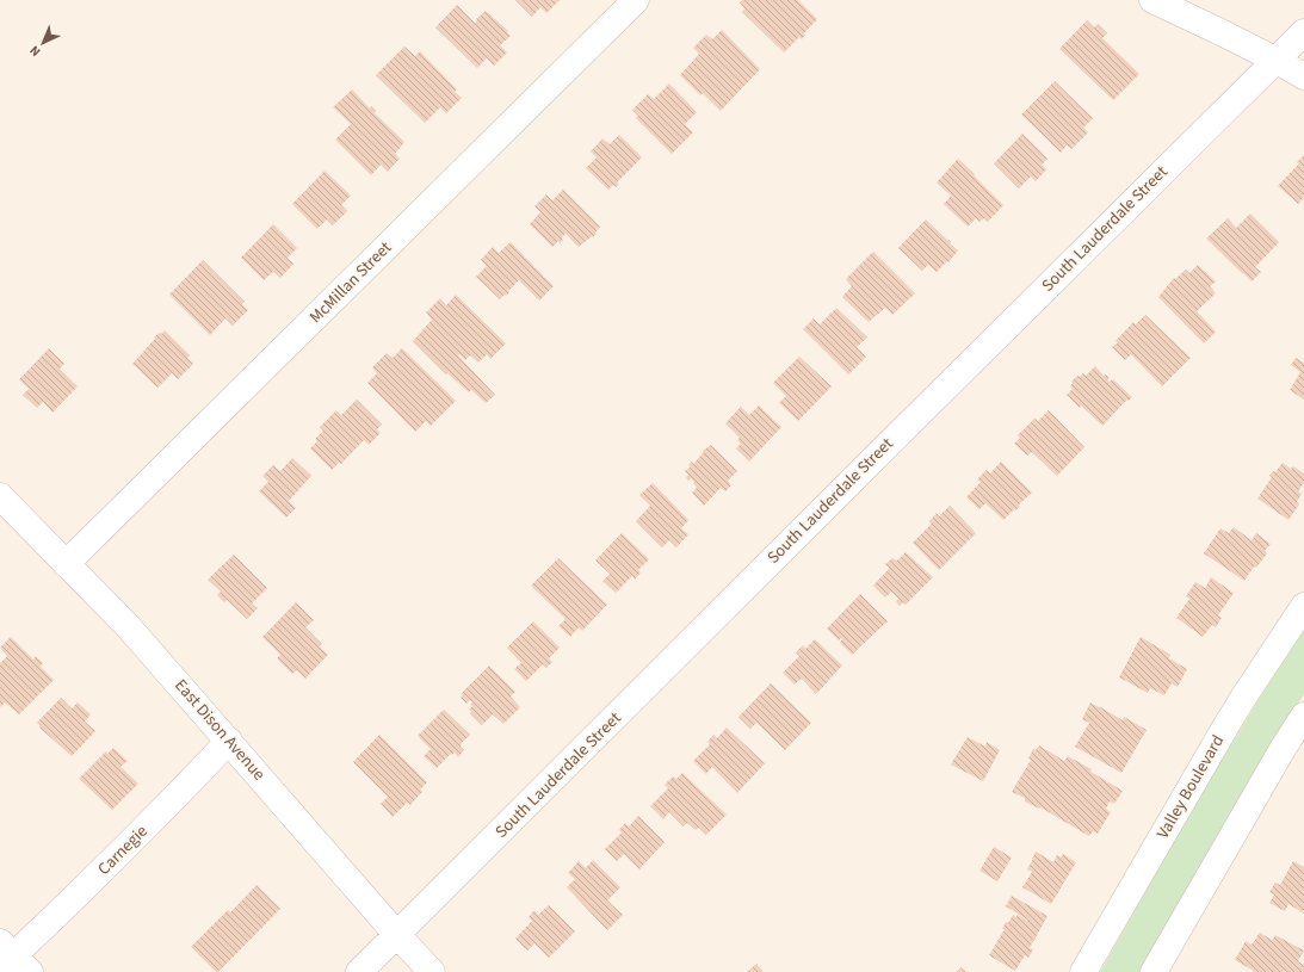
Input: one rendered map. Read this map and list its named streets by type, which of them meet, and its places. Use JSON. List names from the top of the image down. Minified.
{"streets":{"street":["South Lauderdale Street","McMillan Street","East Dison Avenue","Valley Boulevard","Carnegie"]},"crossings":[["South Lauderdale Street","East Dison Avenue"],["McMillan Street","East Dison Avenue"],["East Dison Avenue","Carnegie"]],"north":"bottom left"}
